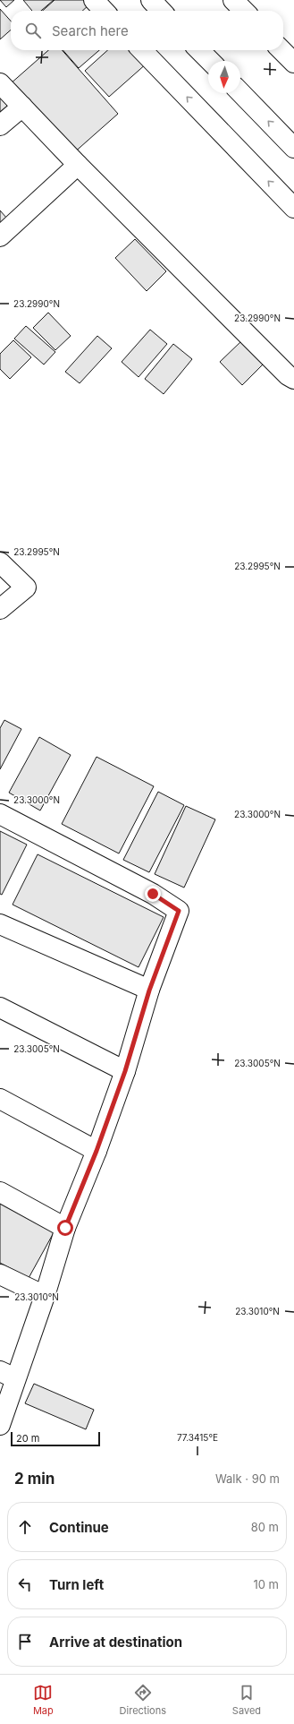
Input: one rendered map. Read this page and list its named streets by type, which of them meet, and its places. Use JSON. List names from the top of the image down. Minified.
{"scale_bar":"20 m","north":"bottom","page":{"search":"Search here","scale":"20 m","heading":["2 min","Walk · 90 m"],"list":[["Continue","80 m"],["Turn left","10 m"],"Arrive at destination"],"nav":["Map","Directions","Saved"]},"coordinates":["23.2990°N","23.2995°N","23.3000°N","23.3005°N","23.3010°N","77.3415°E"]}
